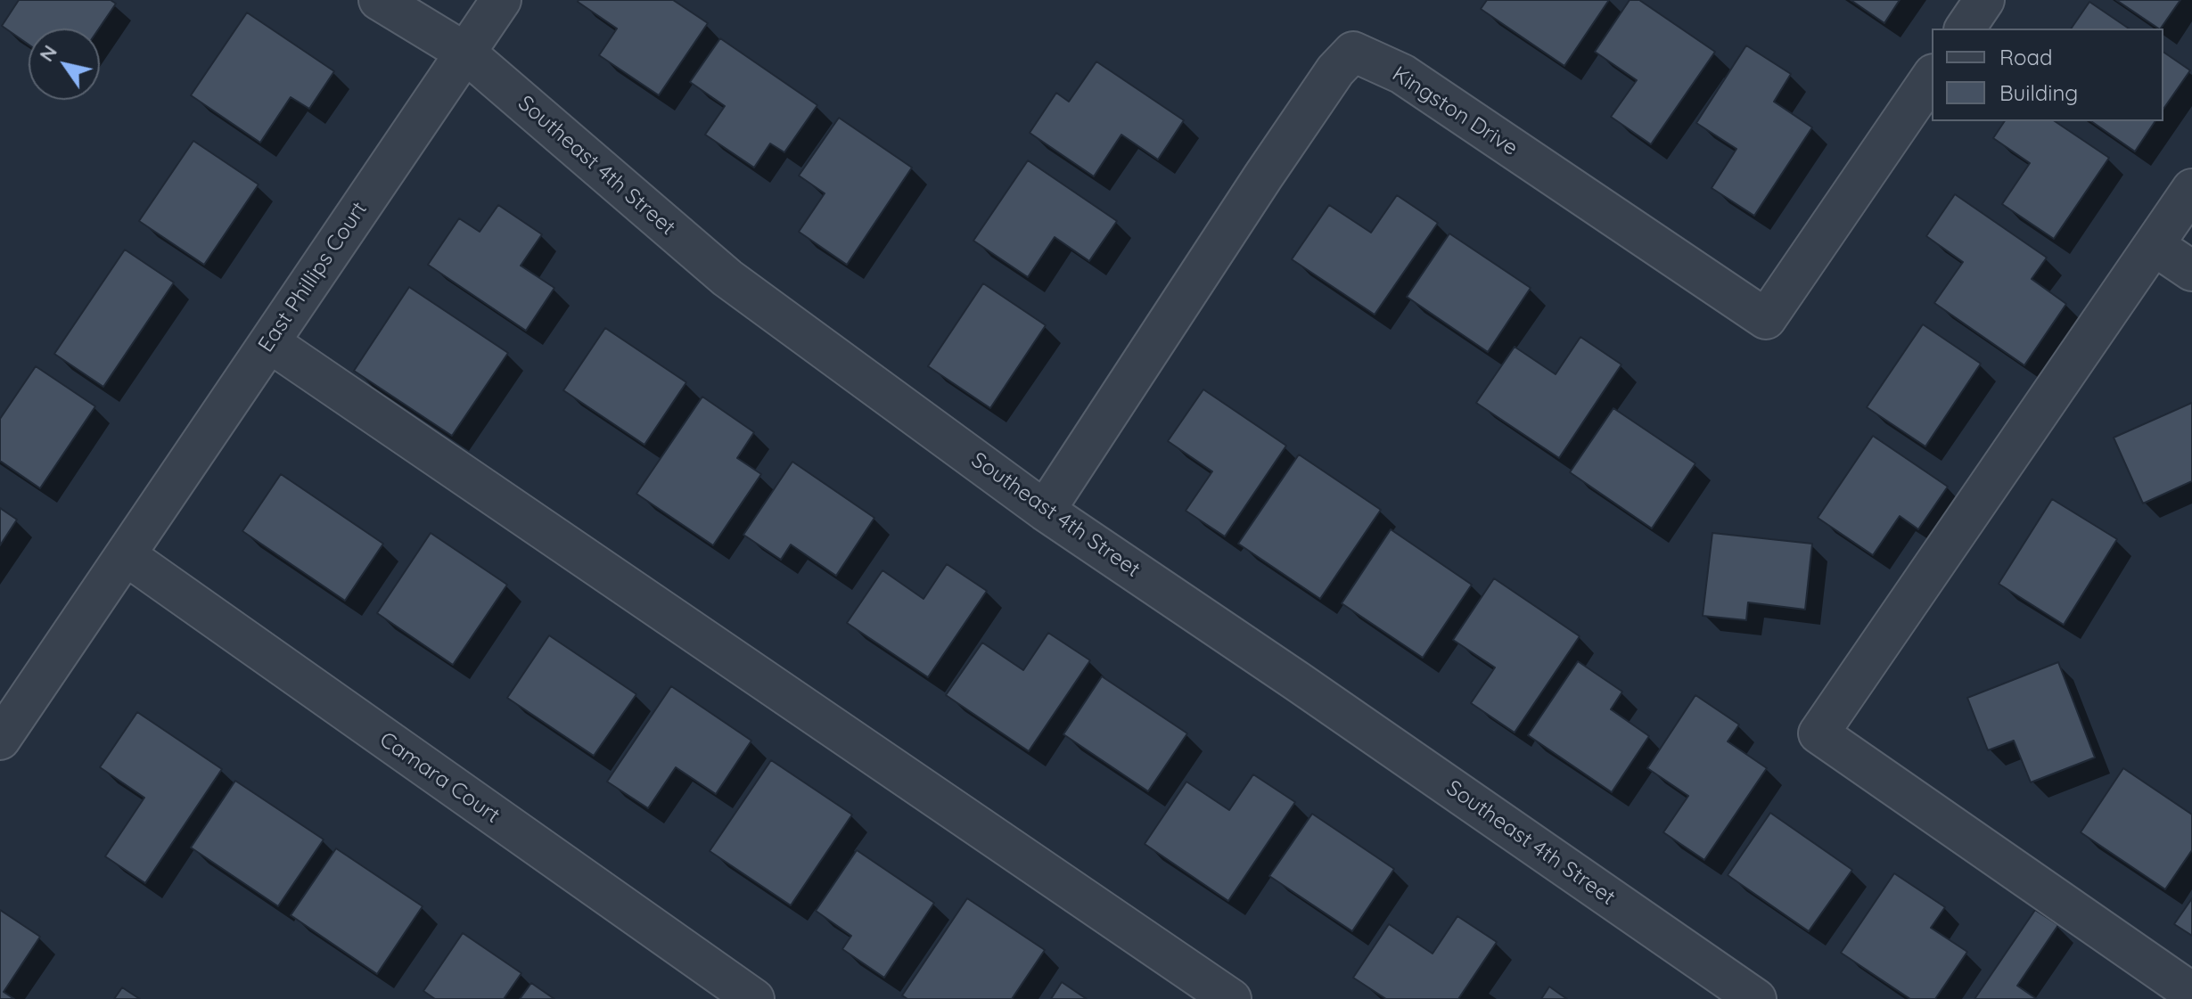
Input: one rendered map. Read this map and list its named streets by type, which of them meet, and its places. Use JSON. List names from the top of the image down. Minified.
{"streets":{"street":["Kingston Drive","Southeast 4th Street","East Phillips Court","Camara Court"]},"crossings":[["Kingston Drive","Southeast 4th Street"],["Southeast 4th Street","East Phillips Court"],["East Phillips Court","Camara Court"]],"legend":["Road","Building"],"north":"top left"}
